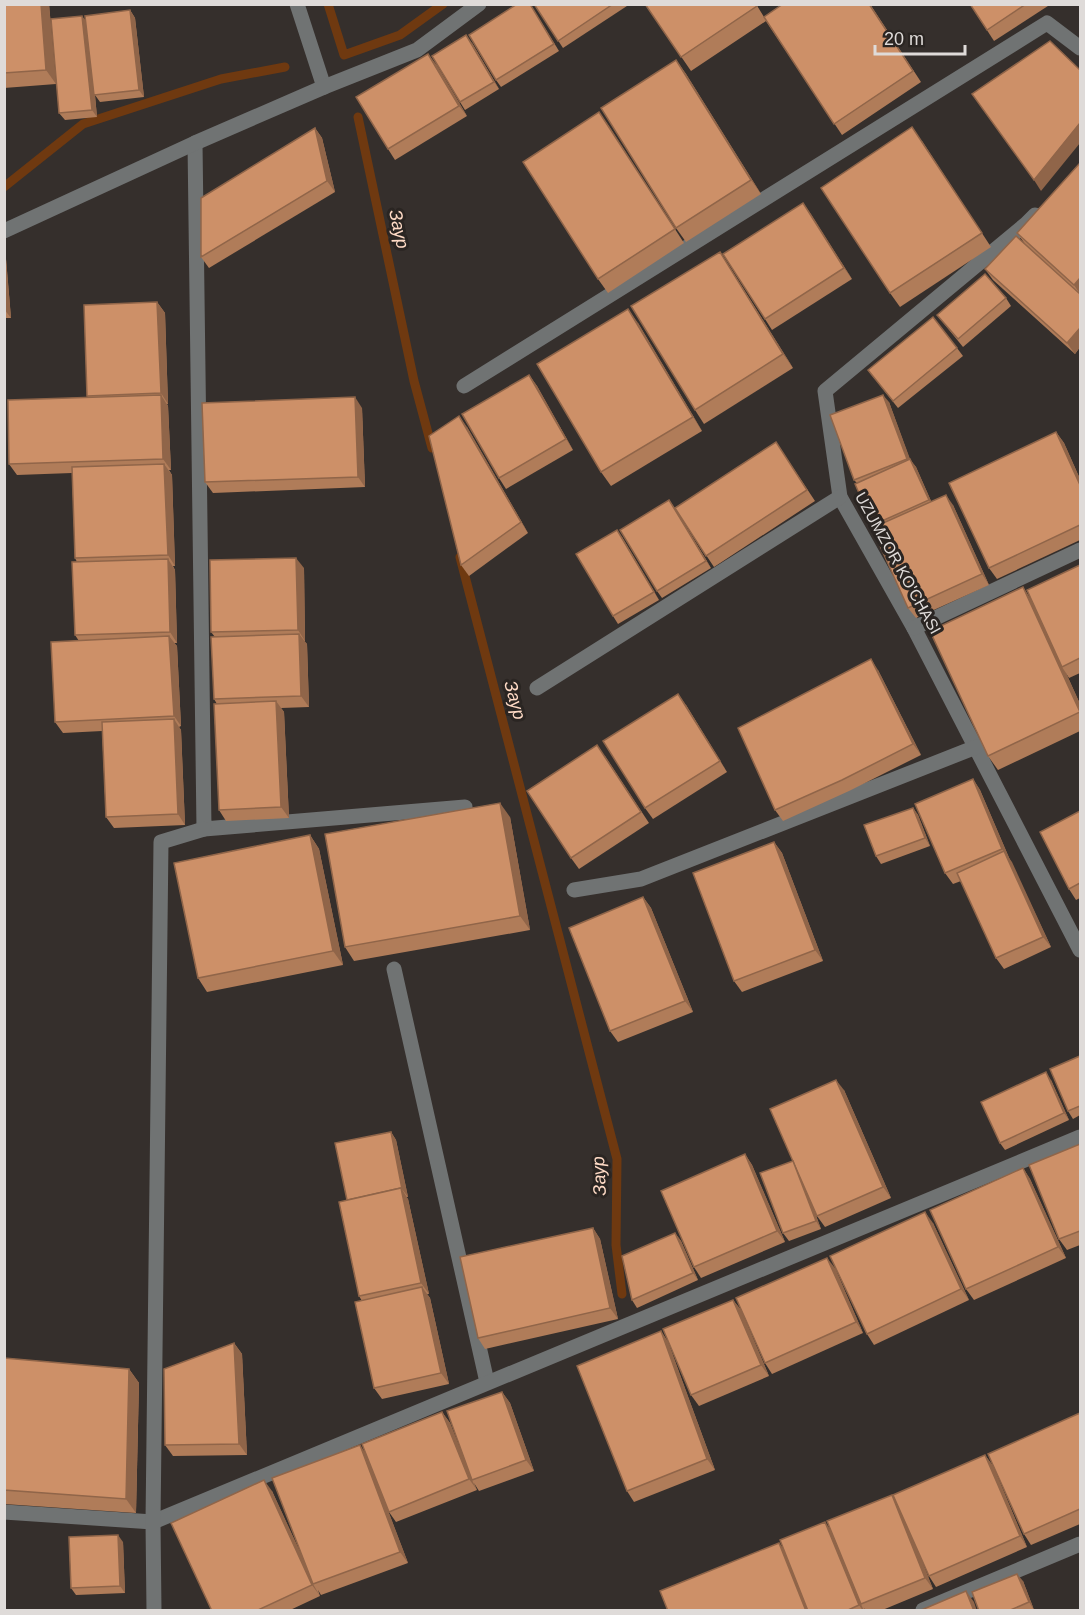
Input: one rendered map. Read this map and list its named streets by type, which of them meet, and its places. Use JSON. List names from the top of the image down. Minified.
{"streets":{"street":["UZUMZOR KO'CHASI"]},"water":["Заур"],"scale_bar":"20 m"}
